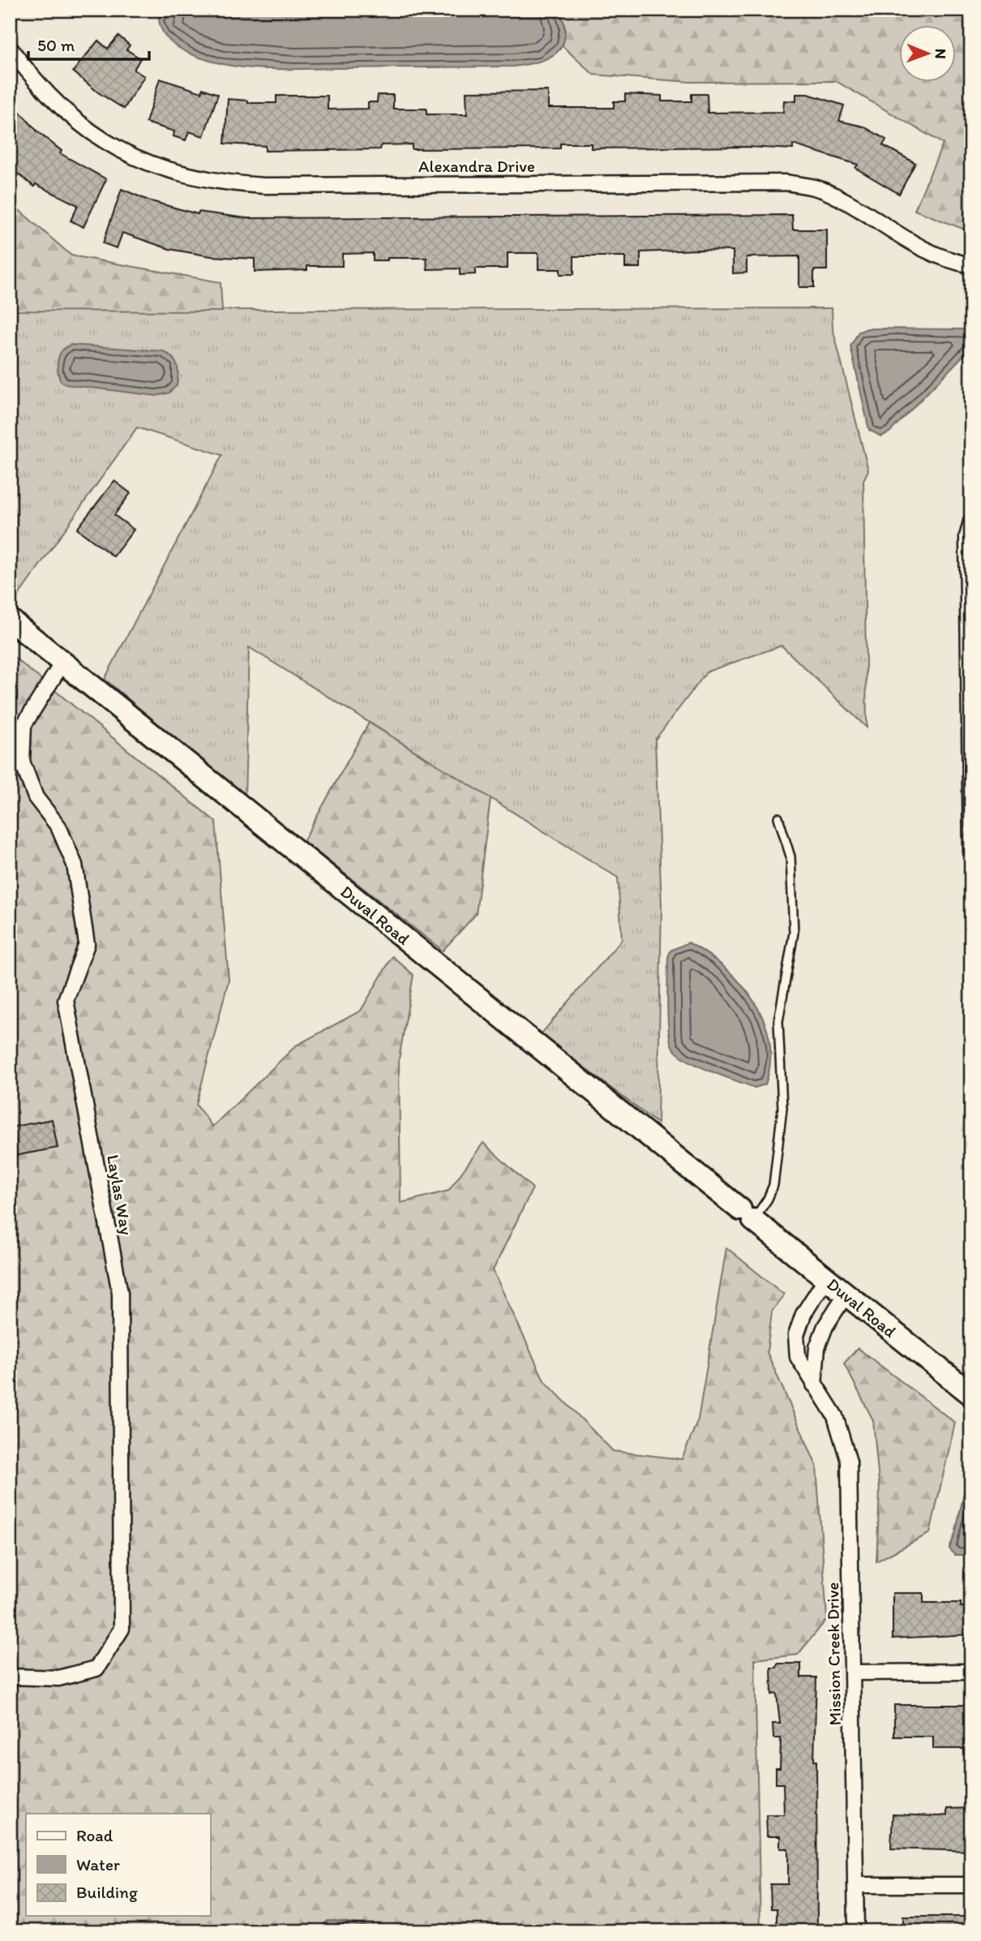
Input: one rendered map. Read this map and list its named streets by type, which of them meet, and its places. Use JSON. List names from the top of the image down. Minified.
{"streets":{"main road":["Duval Road"],"street":["Alexandra Drive","Laylas Way","Mission Creek Drive"]},"crossings":[["Duval Road","Laylas Way"],["Duval Road","Mission Creek Drive"]],"legend":["Road","Water","Building"],"scale_bar":"50 m","north":"right"}
